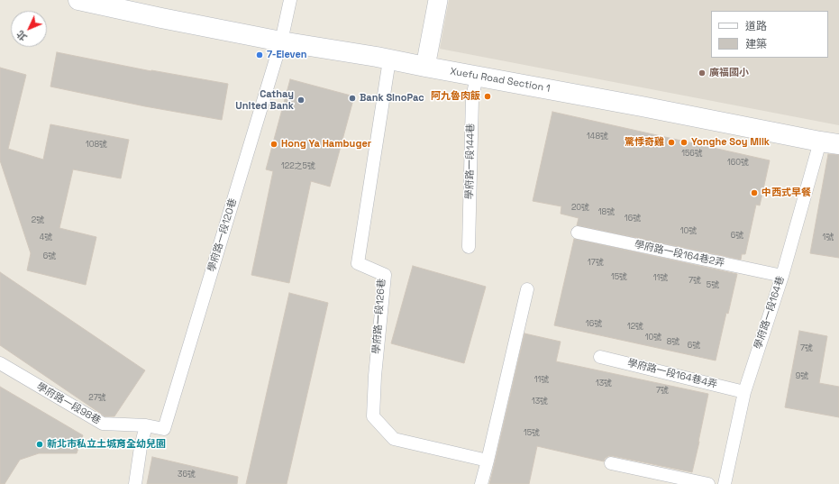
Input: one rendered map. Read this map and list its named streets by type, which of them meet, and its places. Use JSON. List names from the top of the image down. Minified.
{"streets":{"street":["Xuefu Road Section 1"],"lane":["學府路一段144巷","學府路一段120巷","學府路一段164巷2弄","學府路一段164巷","學府路一段126巷","學府路一段164巷4弄","學府路一段98巷"]},"crossings":[["Xuefu Road Section 1","學府路一段144巷"],["Xuefu Road Section 1","學府路一段120巷"],["Xuefu Road Section 1","學府路一段164巷"],["學府路一段120巷","學府路一段98巷"],["學府路一段164巷2弄","學府路一段164巷"],["學府路一段164巷","學府路一段164巷4弄"]],"places":["7-Eleven","廣福國小","阿九魯肉飯","Bank SinoPac","Cathay United Bank","驚悸奇雞","Yonghe Soy Milk","Hong Ya Hambuger","中西式早餐","新北市私立土城育全幼兒園"],"house_numbers":["148號","108號","156號","160號","122之5號","20號","18號","16號","2號","10號","6號","4號","1號","6號","17號","15號","11號","7號","5號","16號","12號","10號","8號","6號","7號","9號","11號","13號","7號","27號","13號","15號","36號"],"legend":["道路","建築"],"north":"bottom left"}
